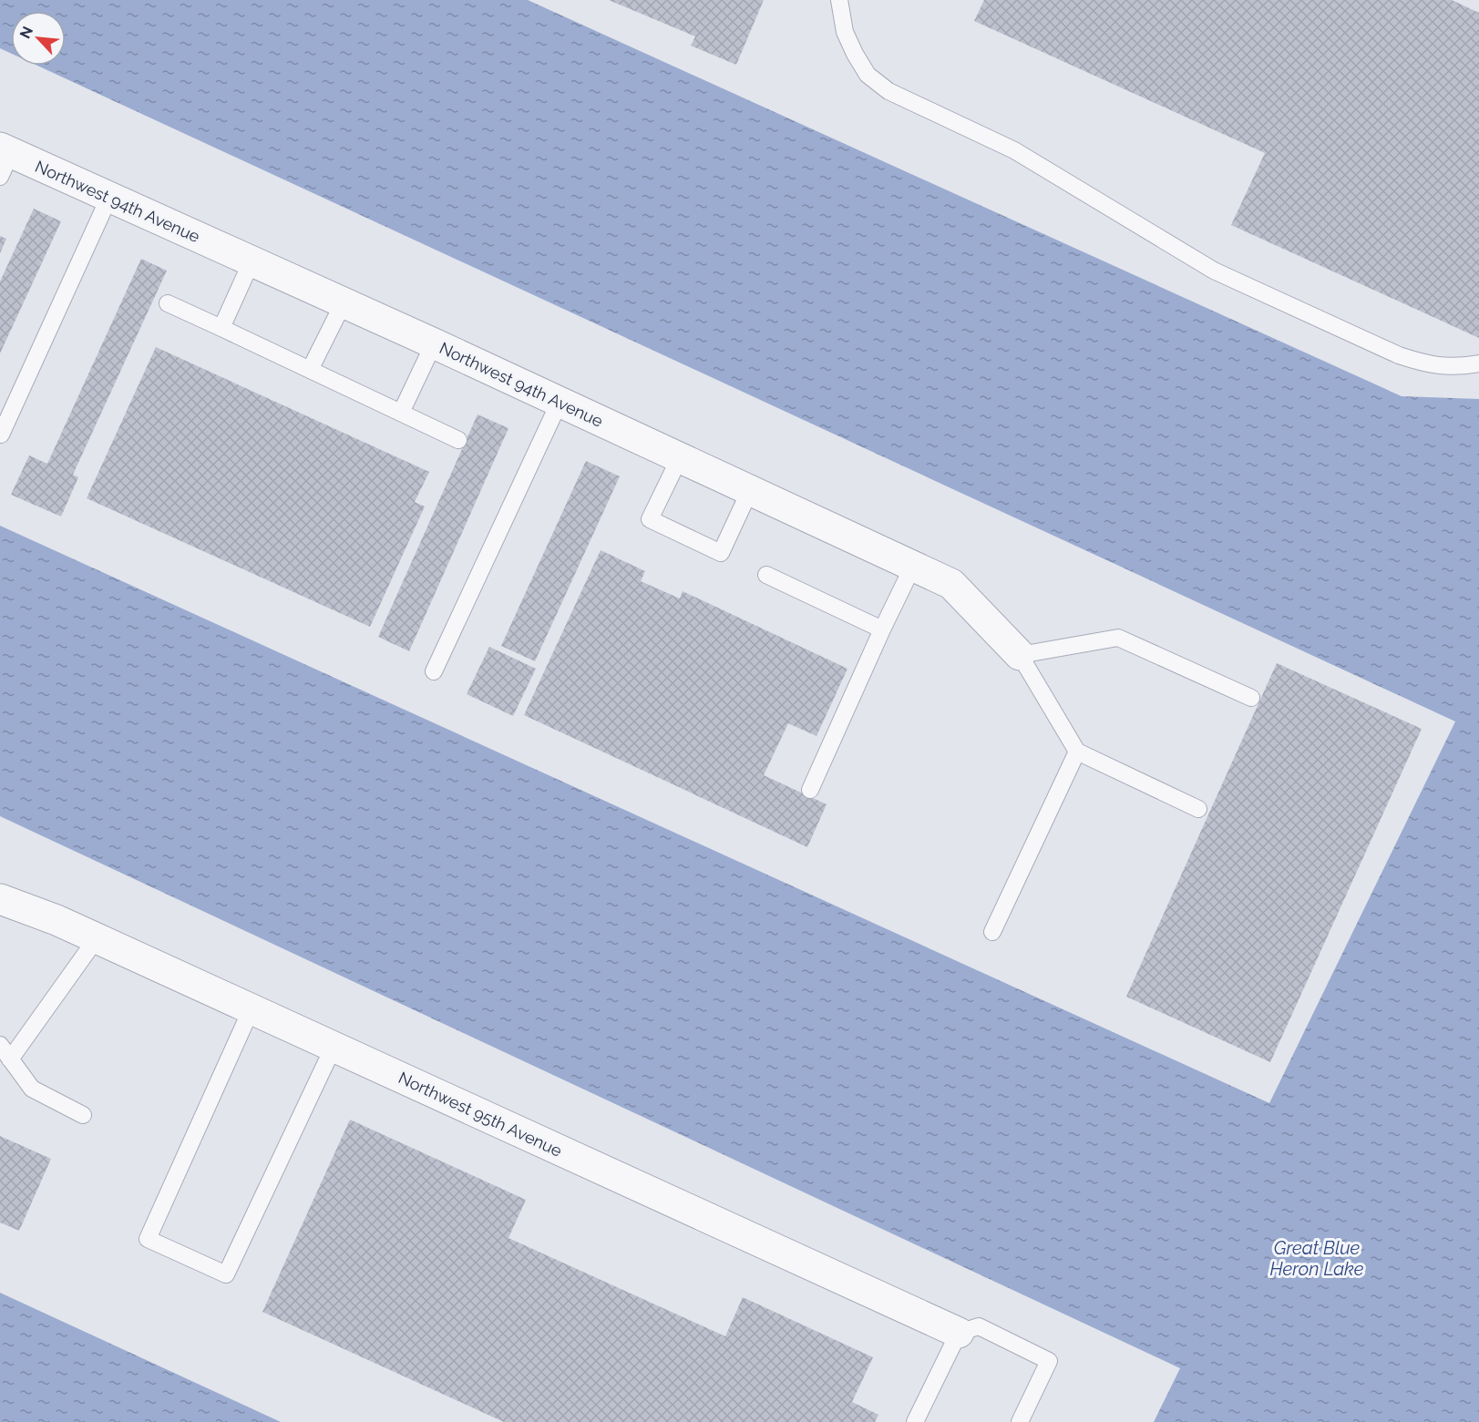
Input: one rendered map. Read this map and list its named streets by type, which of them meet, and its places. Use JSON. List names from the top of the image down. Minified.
{"streets":{"street":["Northwest 94th Avenue","Northwest 95th Avenue"]},"water":["Great Blue Heron Lake"],"north":"top left"}
